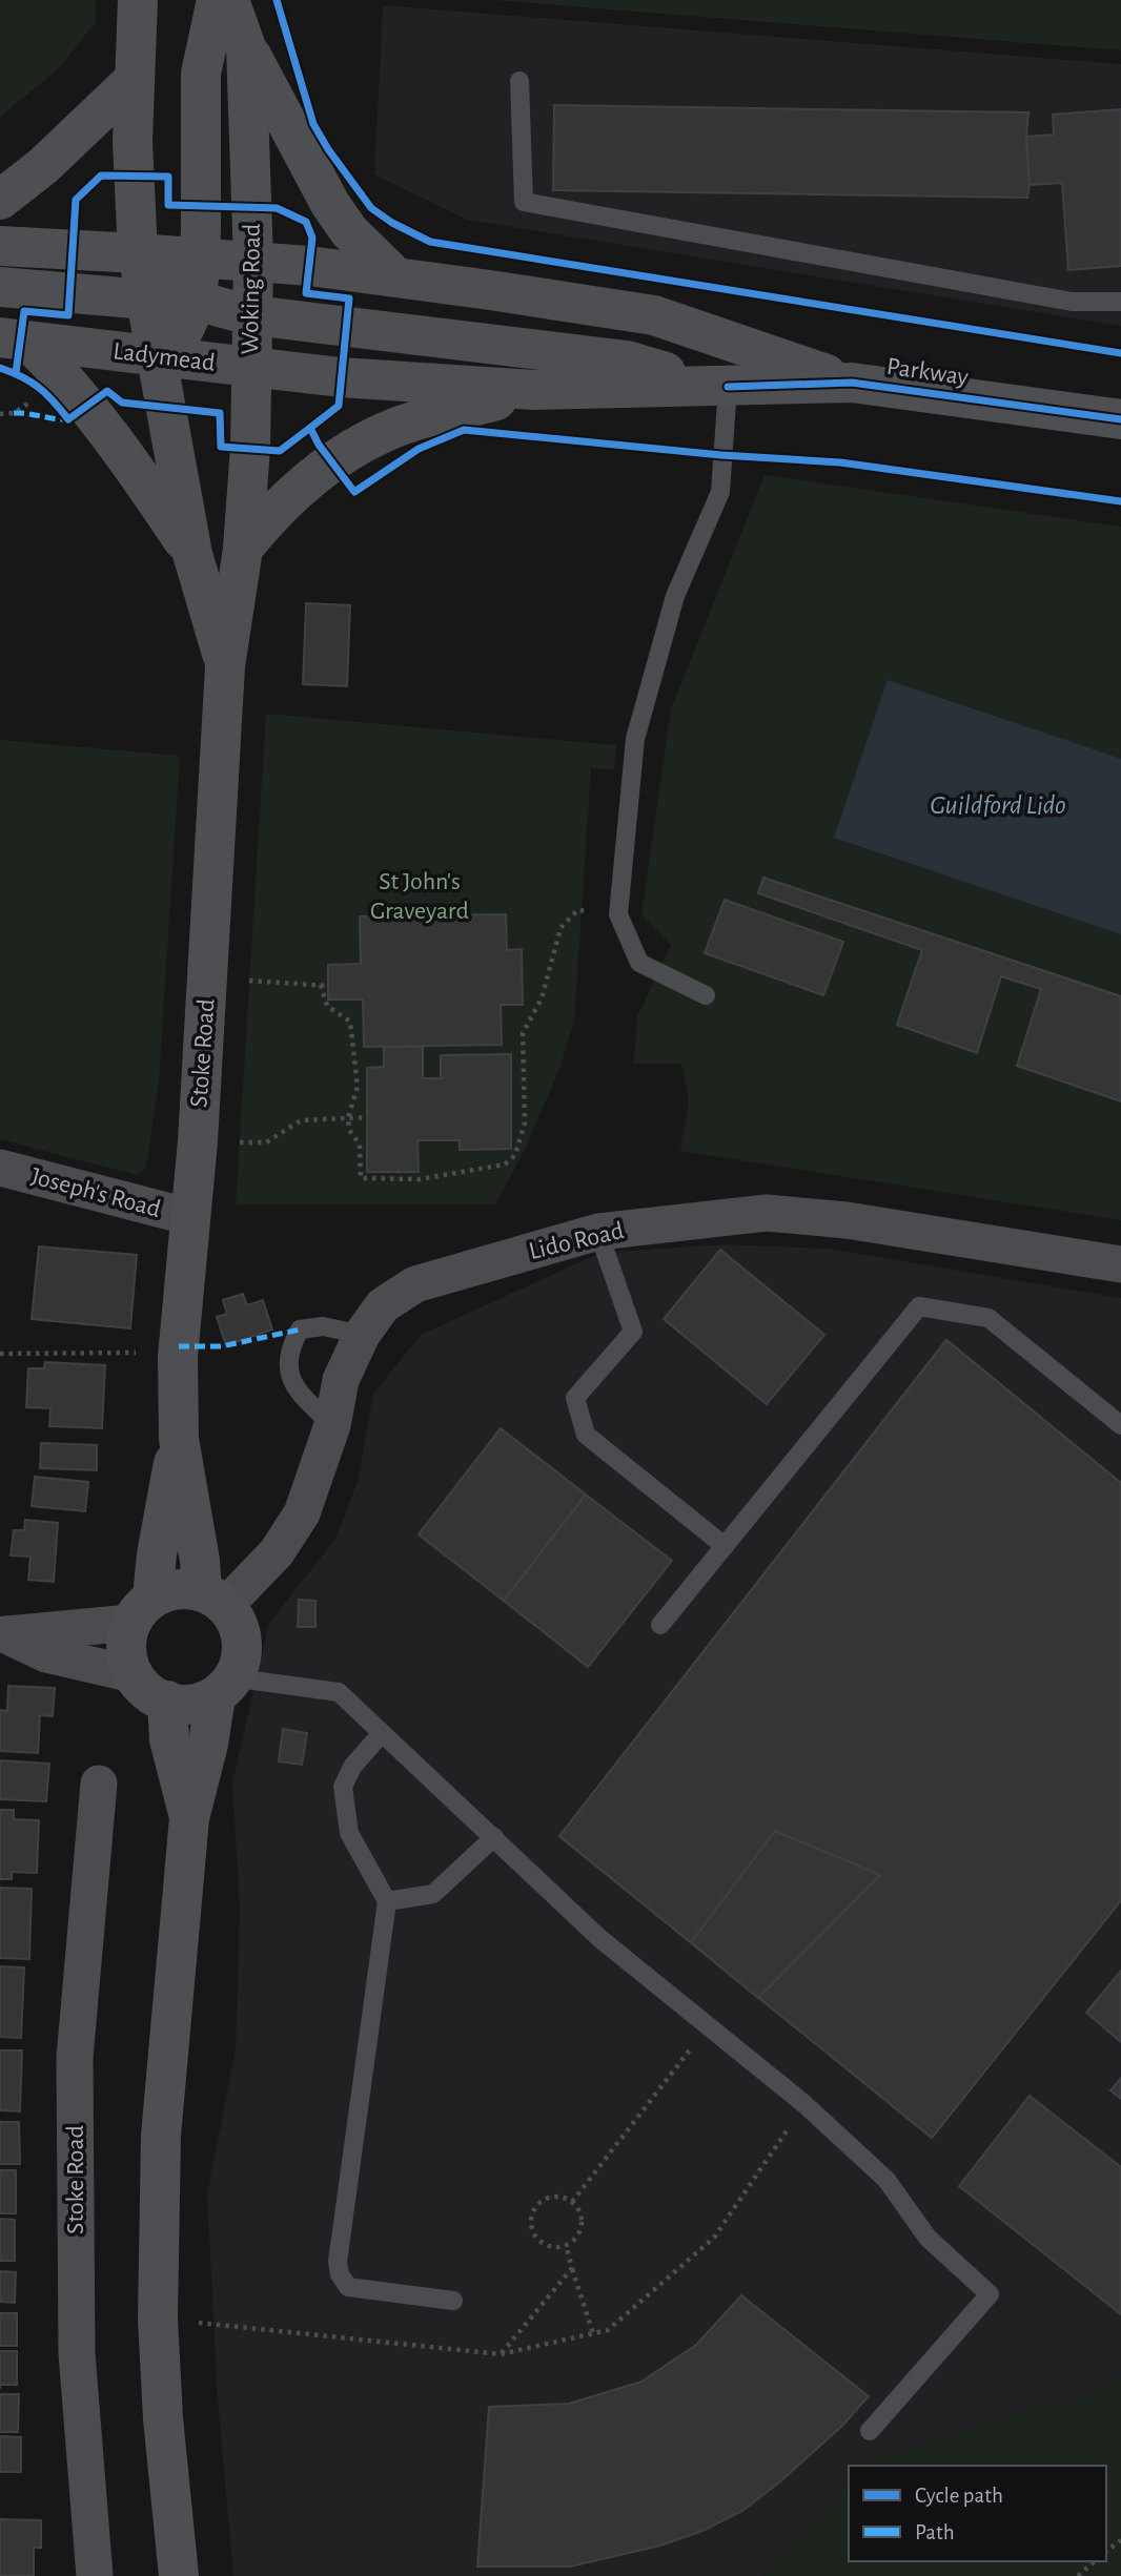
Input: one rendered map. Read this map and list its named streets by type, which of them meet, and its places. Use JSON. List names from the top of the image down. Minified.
{"streets":{"main road":["Woking Road","Ladymead","Parkway","Stoke Road"],"street":["Joseph's Road","Lido Road"]},"crossings":[["Woking Road","Ladymead"],["Woking Road","Parkway"],["Woking Road","Stoke Road"],["Ladymead","Parkway"],["Ladymead","Stoke Road"],["Stoke Road","Joseph's Road"],["Stoke Road","Lido Road"]],"water":["Guildford Lido"],"parks":["St John's Graveyard"],"legend":["Cycle path","Path"]}
